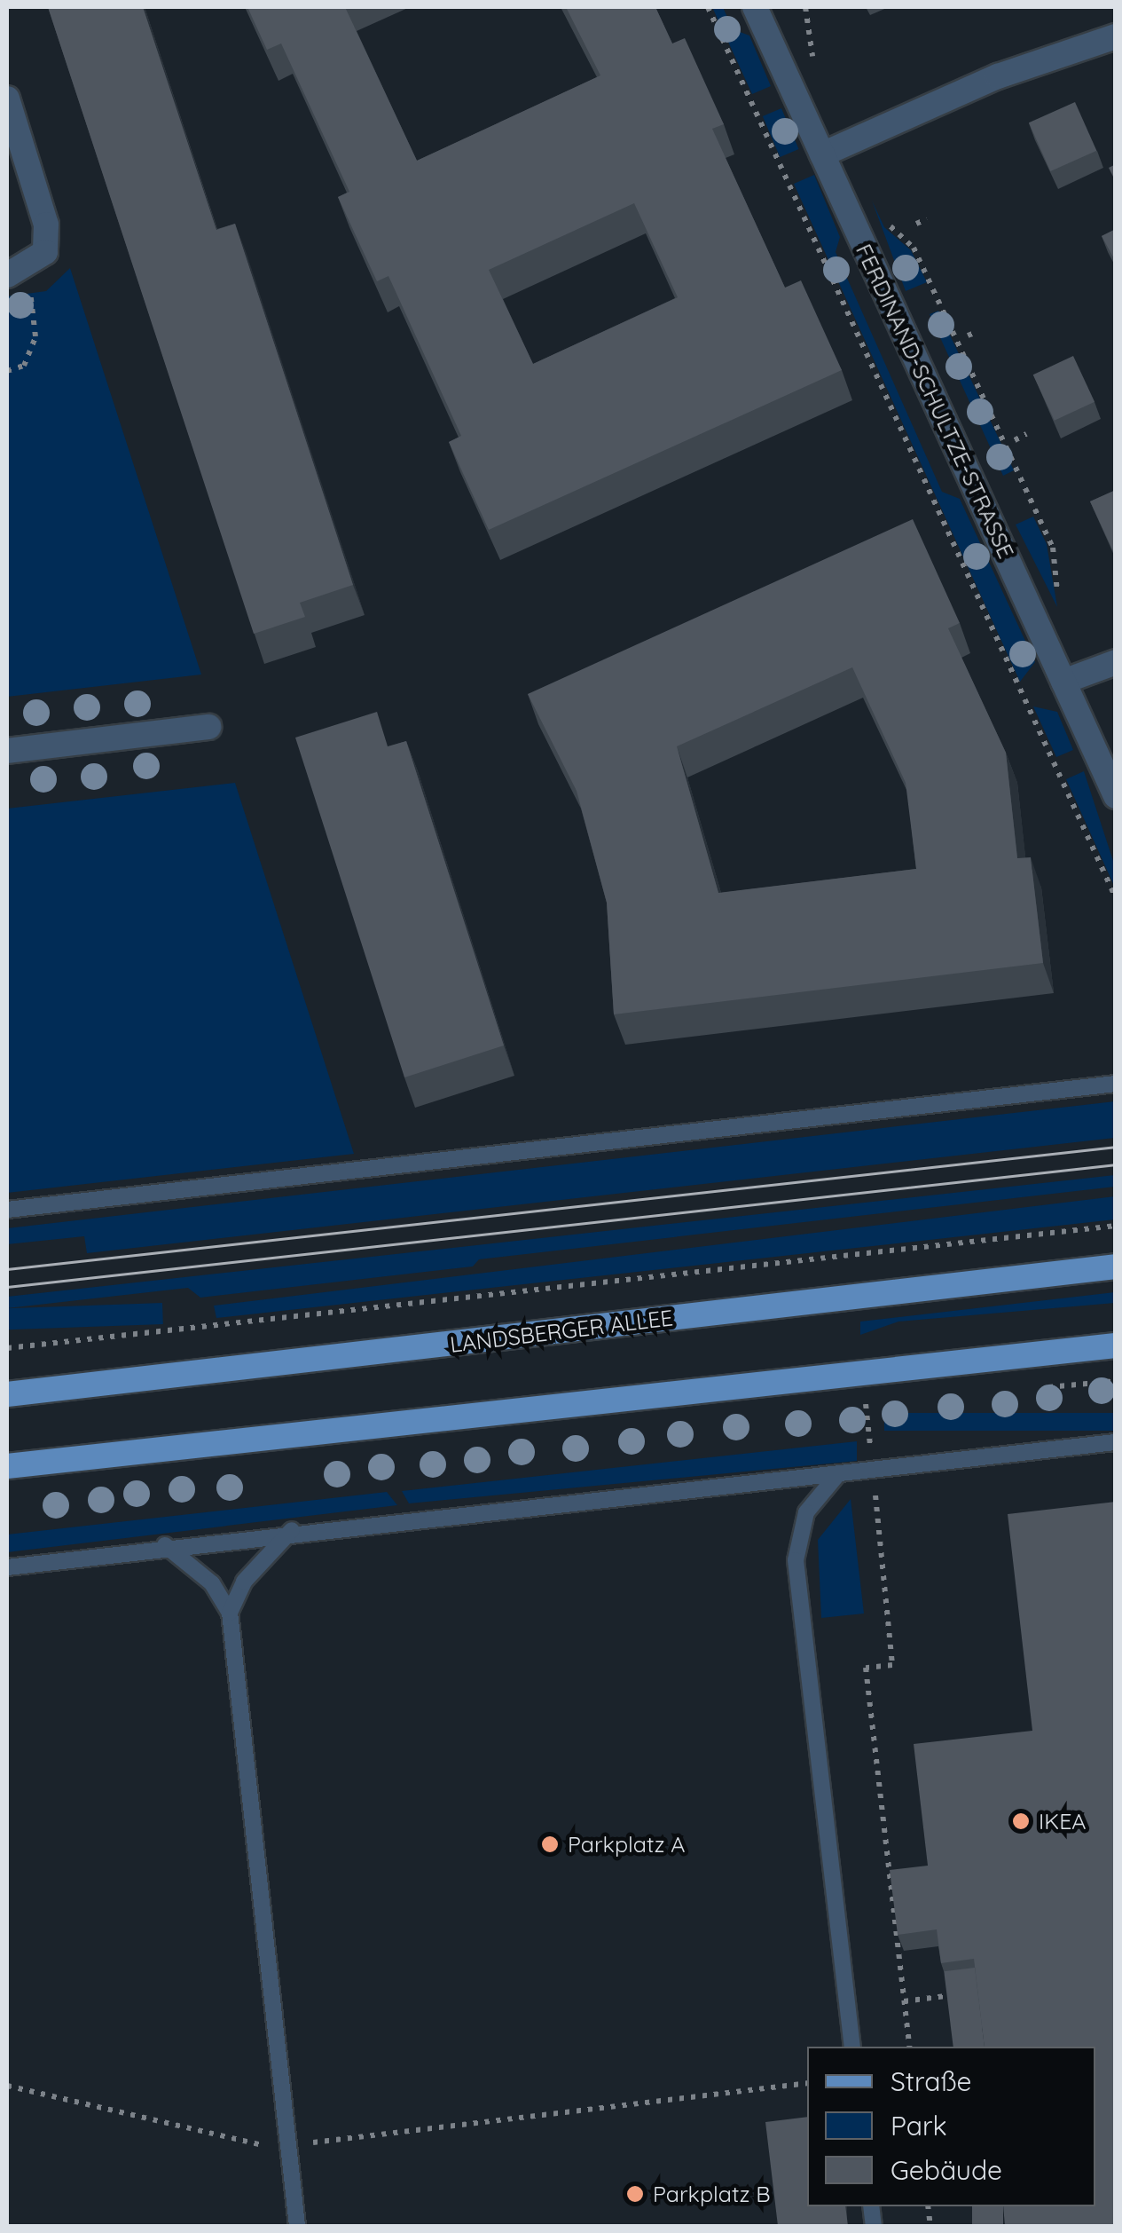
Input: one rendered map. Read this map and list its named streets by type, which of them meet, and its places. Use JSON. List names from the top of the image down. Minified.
{"streets":{"main road":["LANDSBERGER ALLEE"],"street":["FERDINAND-SCHULTZE-STRASSE"]},"places":["IKEA","Parkplatz A","Parkplatz B"],"legend":["Straße","Park","Gebäude"]}
